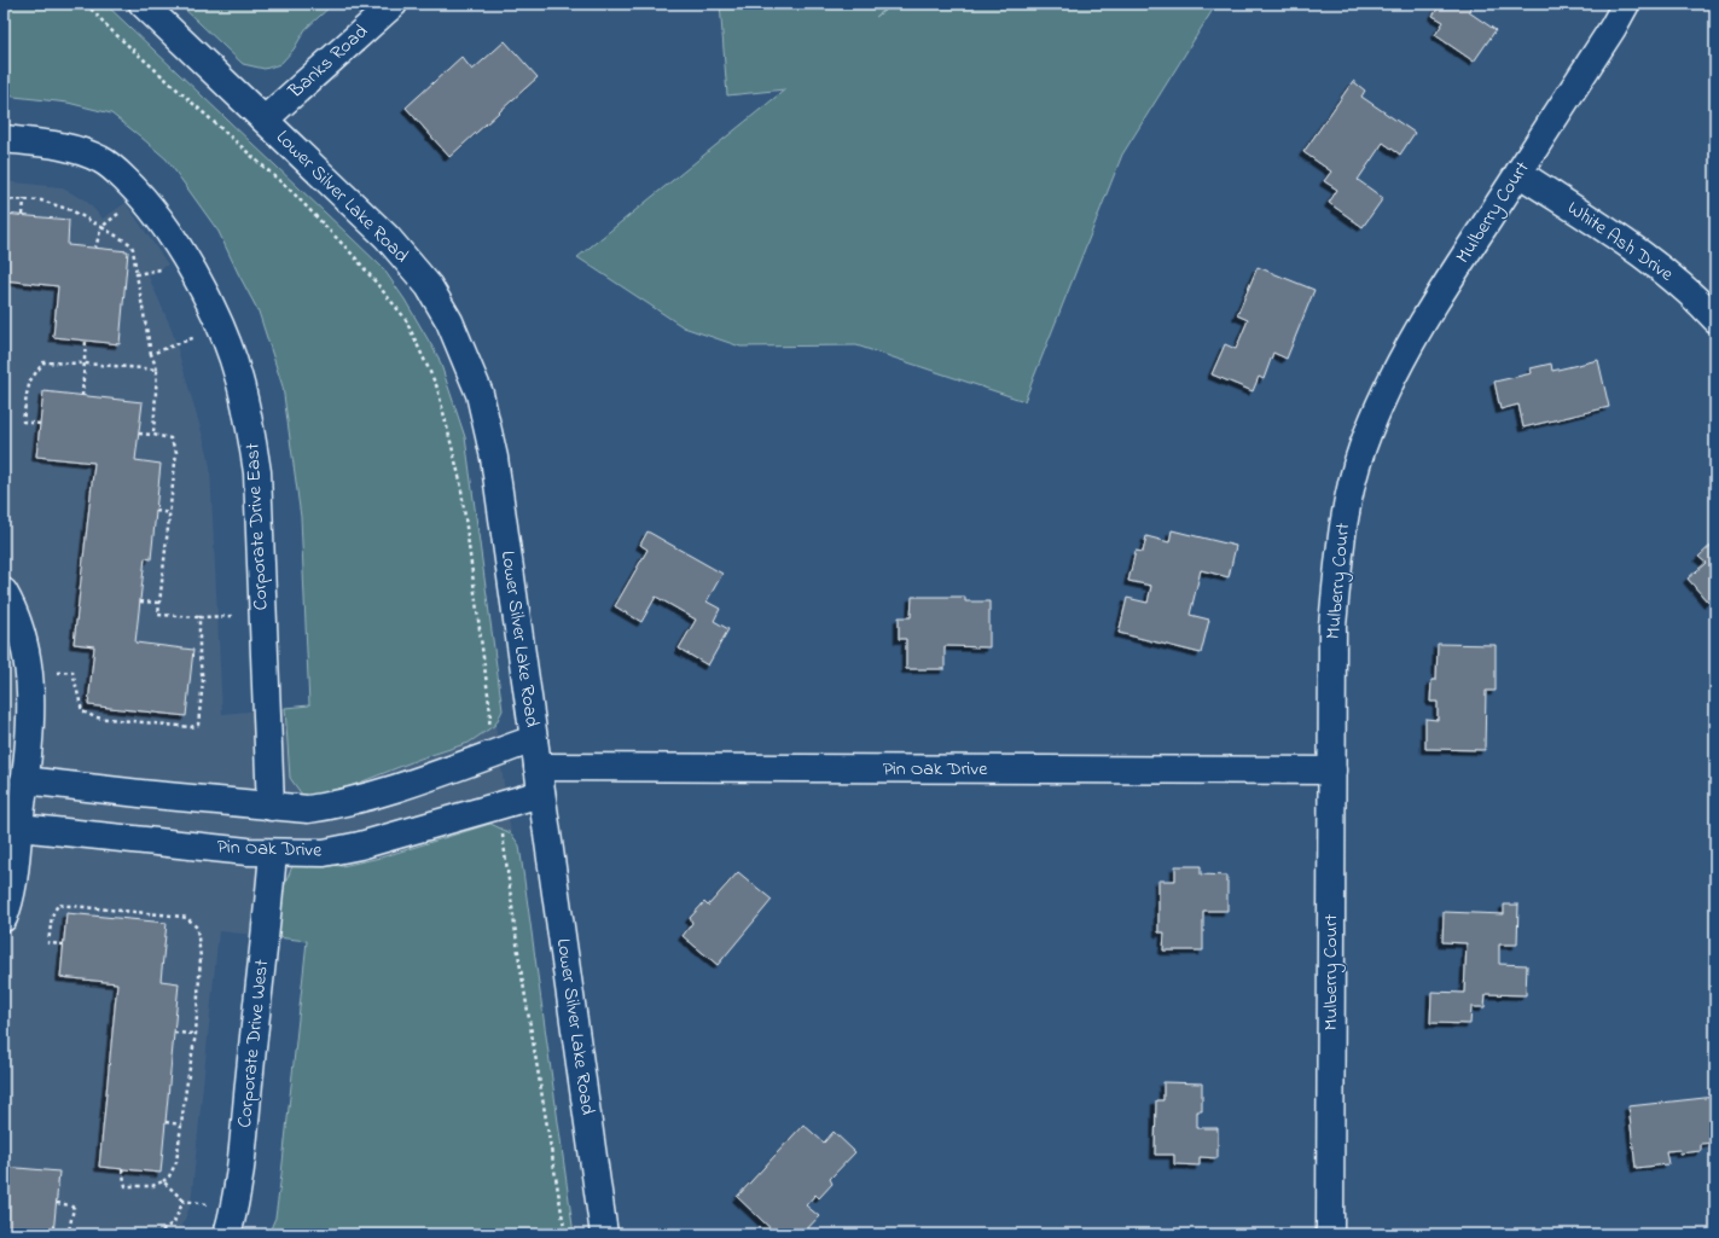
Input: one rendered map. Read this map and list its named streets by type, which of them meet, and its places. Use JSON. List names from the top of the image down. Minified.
{"streets":{"street":["Banks Road","Lower Silver Lake Road","Mulberry Court","White Ash Drive","Corporate Drive East","Pin Oak Drive","Corporate Drive West"]},"crossings":[["Banks Road","Lower Silver Lake Road"],["Lower Silver Lake Road","Pin Oak Drive"],["Mulberry Court","White Ash Drive"],["Mulberry Court","Pin Oak Drive"],["Pin Oak Drive","Corporate Drive West"]]}
